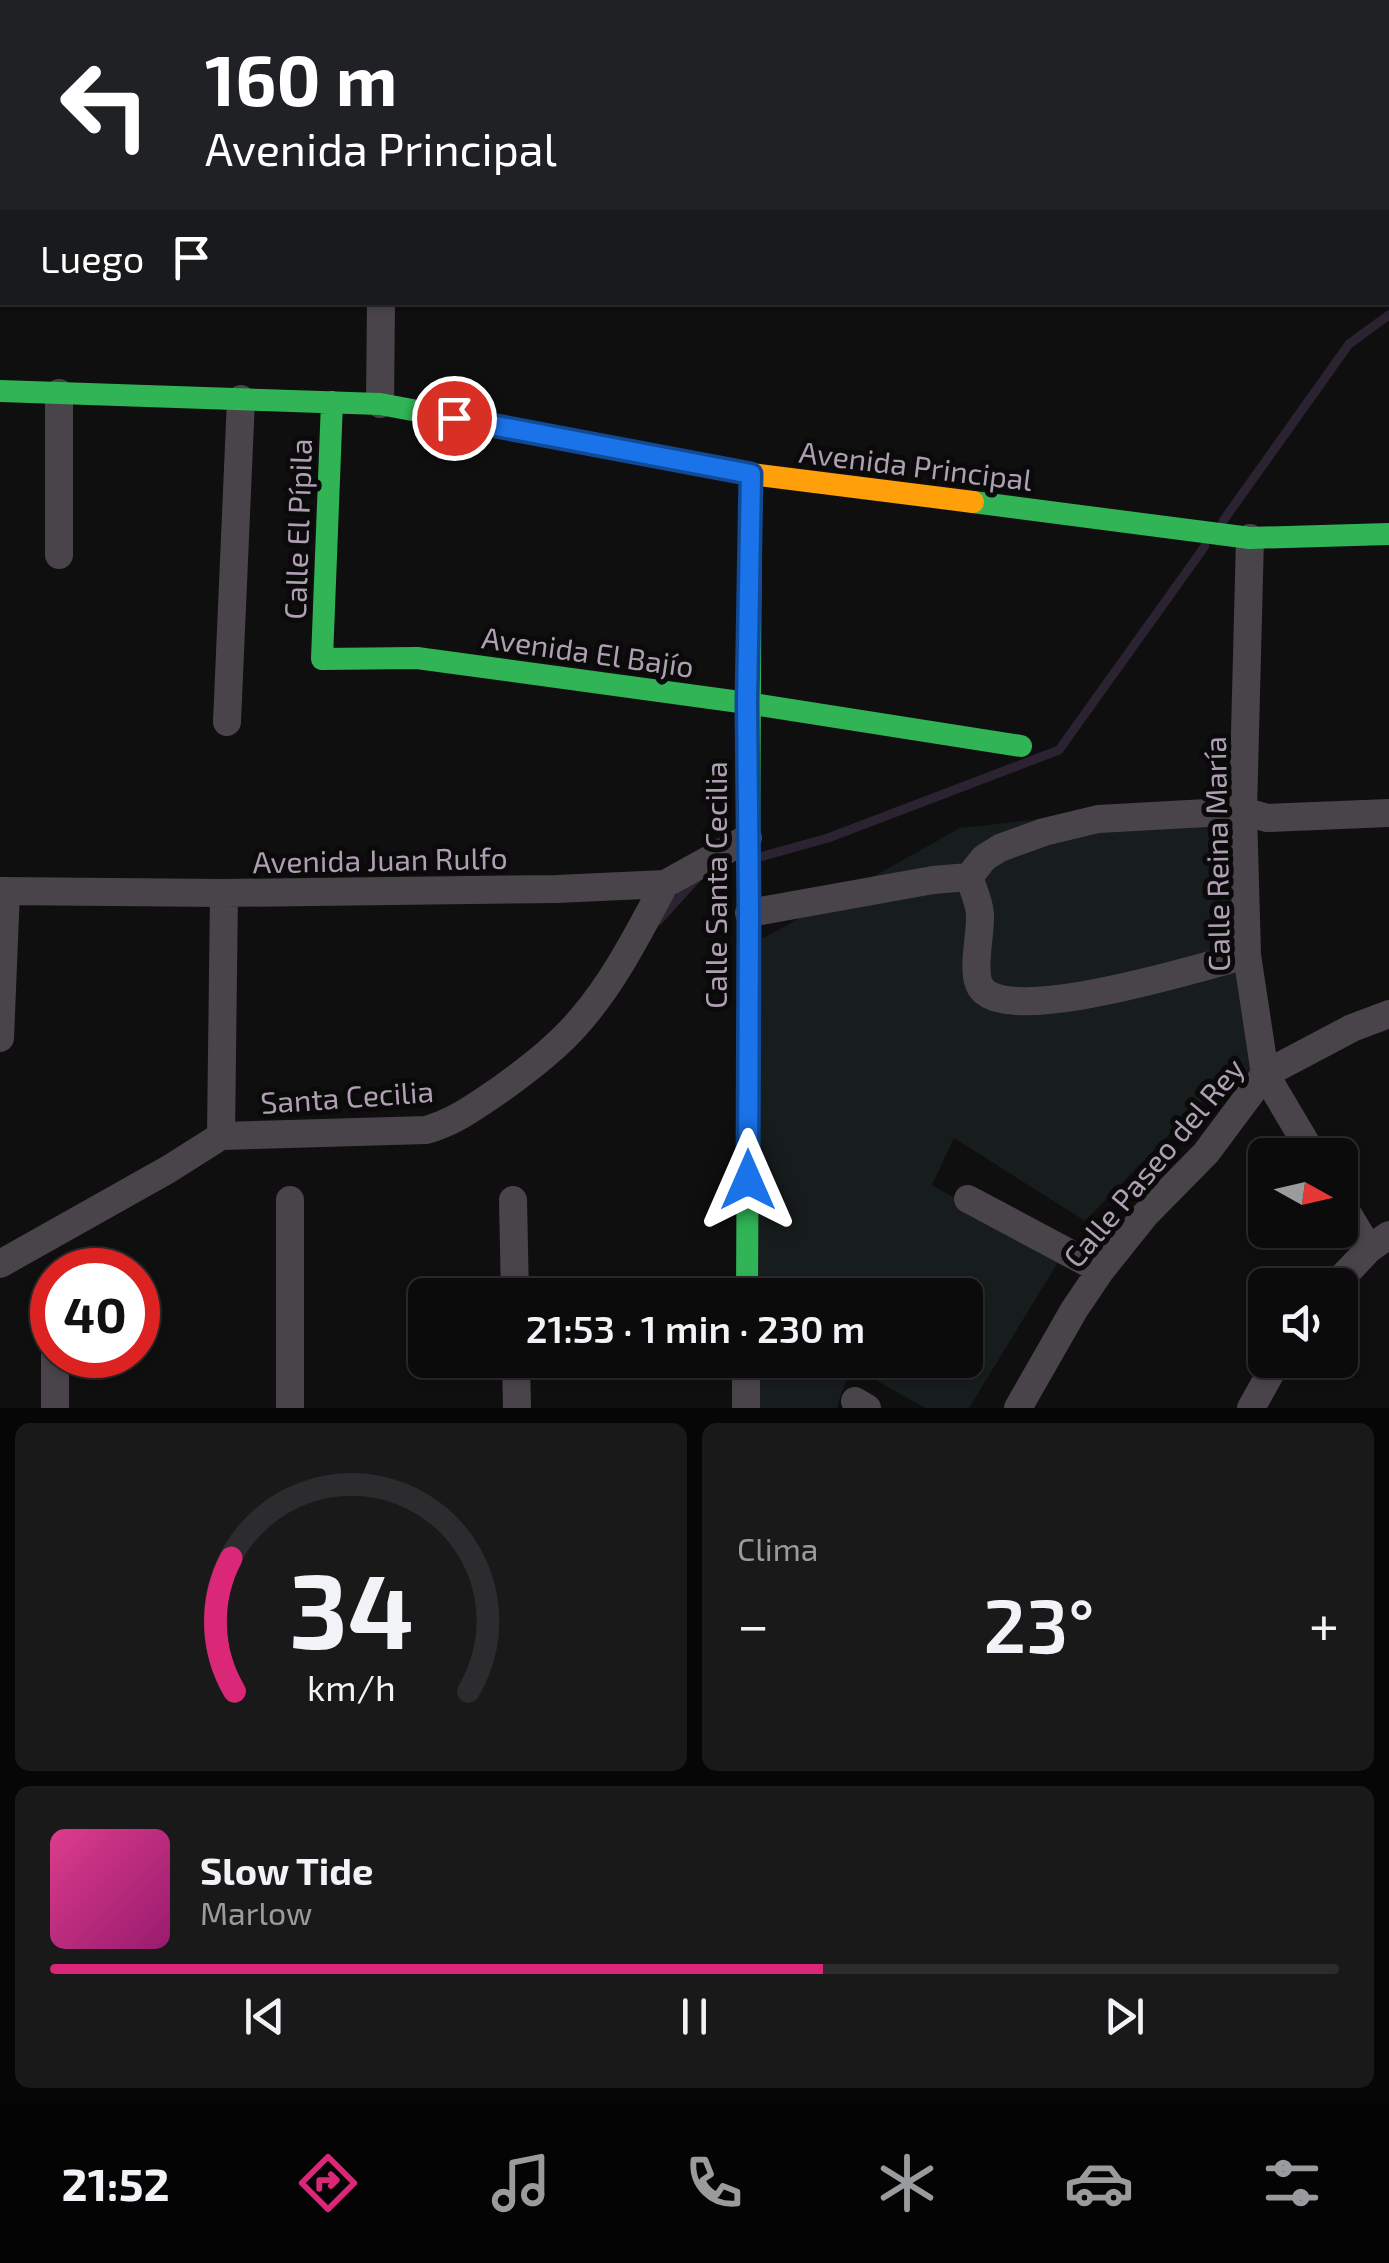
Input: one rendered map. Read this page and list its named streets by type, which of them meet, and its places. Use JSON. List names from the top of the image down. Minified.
{"streets":{"street":["Avenida Principal","Calle El Pípila","Avenida El Bajío","Calle Reina María","Avenida Juan Rulfo","Calle Santa Cecilia","Santa Cecilia","Calle Paseo del Rey"]},"crossings":[["Avenida Principal","Calle El Pípila"],["Avenida Principal","Calle Reina María"],["Avenida Principal","Calle Santa Cecilia"],["Calle El Pípila","Avenida El Bajío"],["Avenida El Bajío","Calle Santa Cecilia"],["Calle Reina María","Calle Paseo del Rey"],["Avenida Juan Rulfo","Calle Santa Cecilia"],["Avenida Juan Rulfo","Santa Cecilia"]],"north":"right","page":{"turn":["160 m","Avenida Principal"],"then":"Luego","limit":"40","trip":"21:53 · 1 min · 230 m","tile":"Clima","heat":["−","23°","+"],"song":["Slow Tide","Marlow"],"tabs":"21:52","gauge":["34","km/h"]}}
